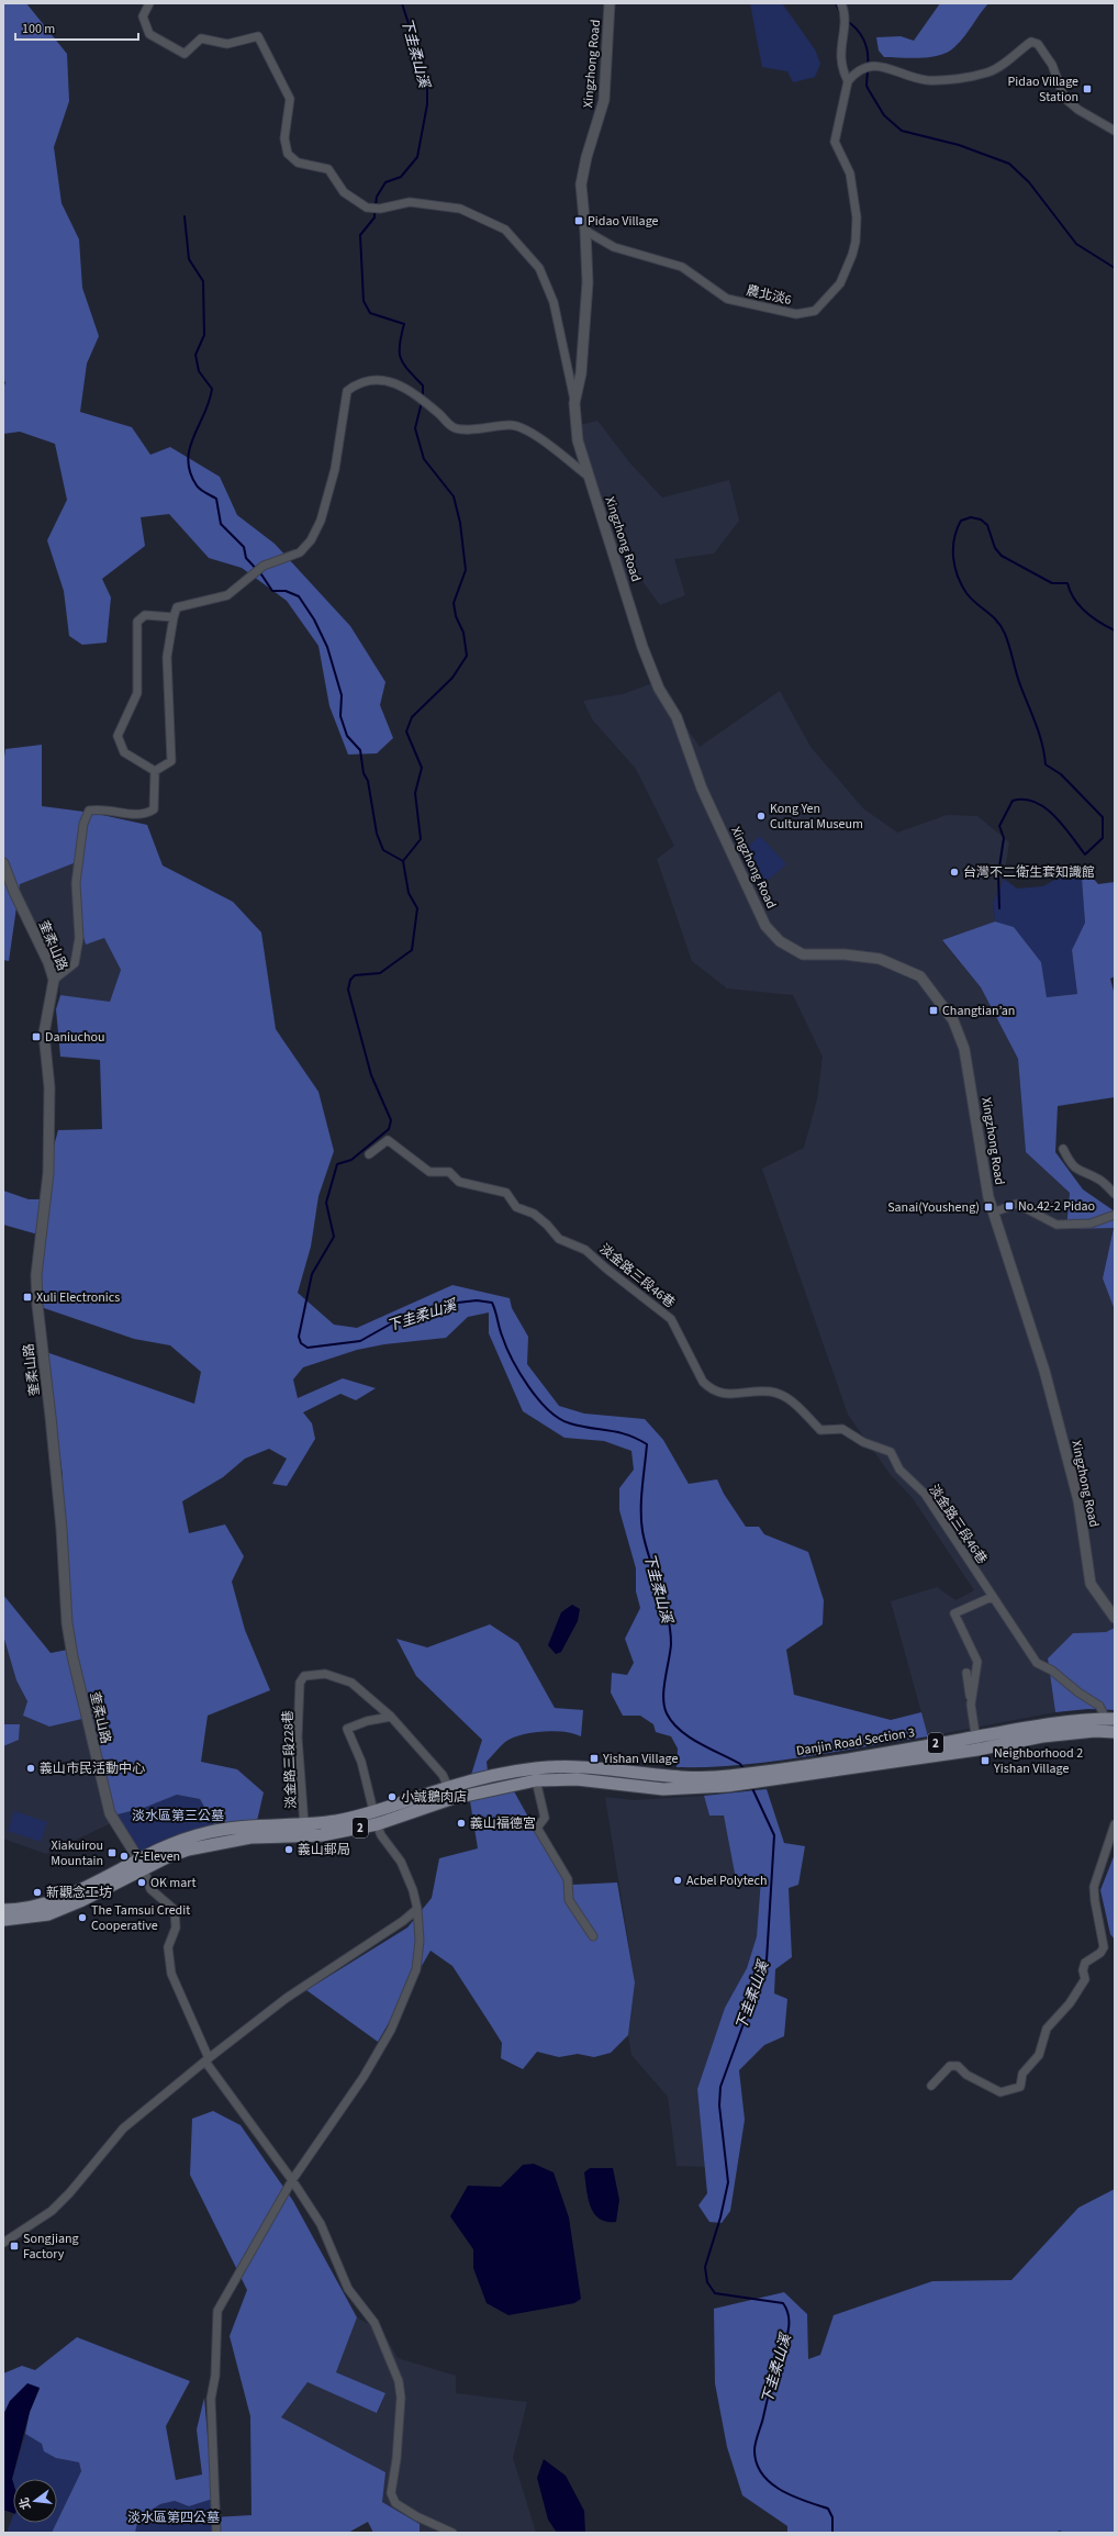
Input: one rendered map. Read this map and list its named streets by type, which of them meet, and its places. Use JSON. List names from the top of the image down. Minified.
{"streets":{"main road":["Danjin Road Section 3","2"],"street":["Xingzhong Road","農北淡6","奎柔山路","淡金路三段46巷","淡金路三段228巷"]},"crossings":[["Xingzhong Road","農北淡6"],["奎柔山路","2"],["淡金路三段46巷","Danjin Road Section 3"],["Danjin Road Section 3","2"],["2","淡金路三段228巷"]],"water":["下圭柔山溪"],"parks":["淡水區第三公墓","淡水區第四公墓"],"places":{"transit":["Pidao Village Station","Pidao Village","Changtian’an","Daniuchou","No.42-2 Pidao","Sanai(Yousheng)","Xuli Electronics","Yishan Village","Neighborhood 2 Yishan Village","Xiakuirou Mountain","Songjiang Factory"],"other":["Kong Yen Cultural Museum","台灣不二衛生套知識館","義山市民活動中心","小誠鵝肉店","義山福德宮","義山郵局","7-Eleven","Acbel Polytech","OK mart","新觀念工坊","The Tamsui Credit Cooperative"]},"scale_bar":"100 m","north":"left"}
